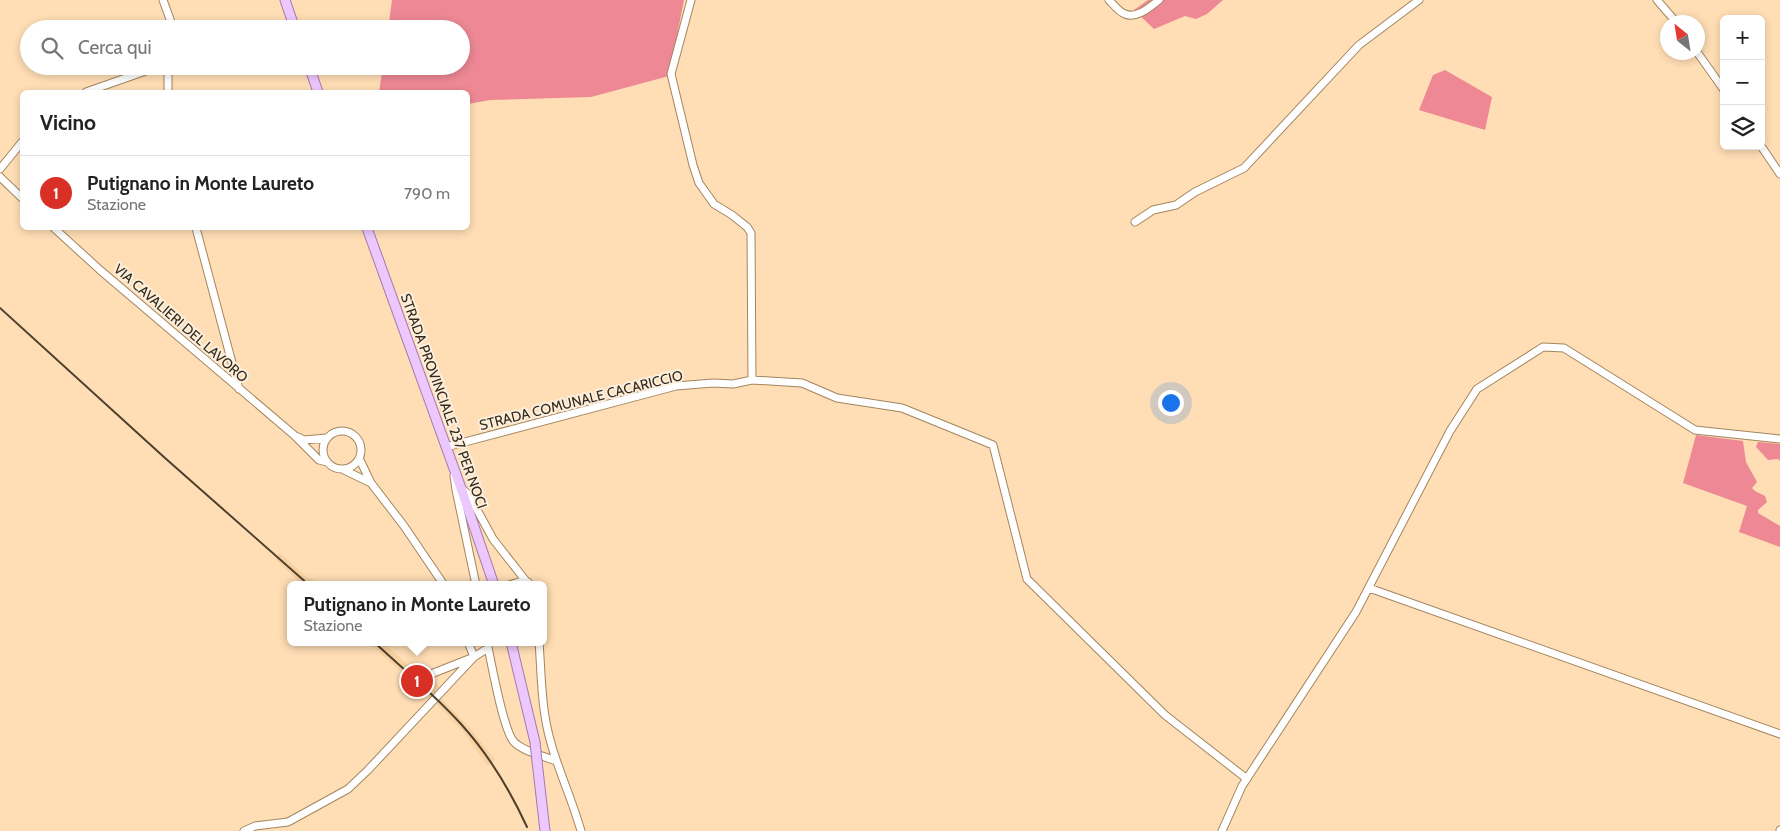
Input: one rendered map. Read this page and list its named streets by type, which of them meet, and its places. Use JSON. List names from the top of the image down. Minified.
{"streets":{"main road":["STRADA PROVINCIALE 237 PER NOCI"],"street":["VIA CAVALIERI DEL LAVORO","STRADA COMUNALE CACARICCIO"]},"crossings":[["STRADA COMUNALE CACARICCIO","STRADA PROVINCIALE 237 PER NOCI"]],"north":"top left","page":{"map_buttons":["+","−"],"search":"Cerca qui","heading":"Vicino","list":[{"mark":"1","name":"Putignano in Monte Laureto","note":"Stazione","value":"790 m"}],"popup":["Putignano in Monte Laureto","Stazione"],"pins":"1"}}
